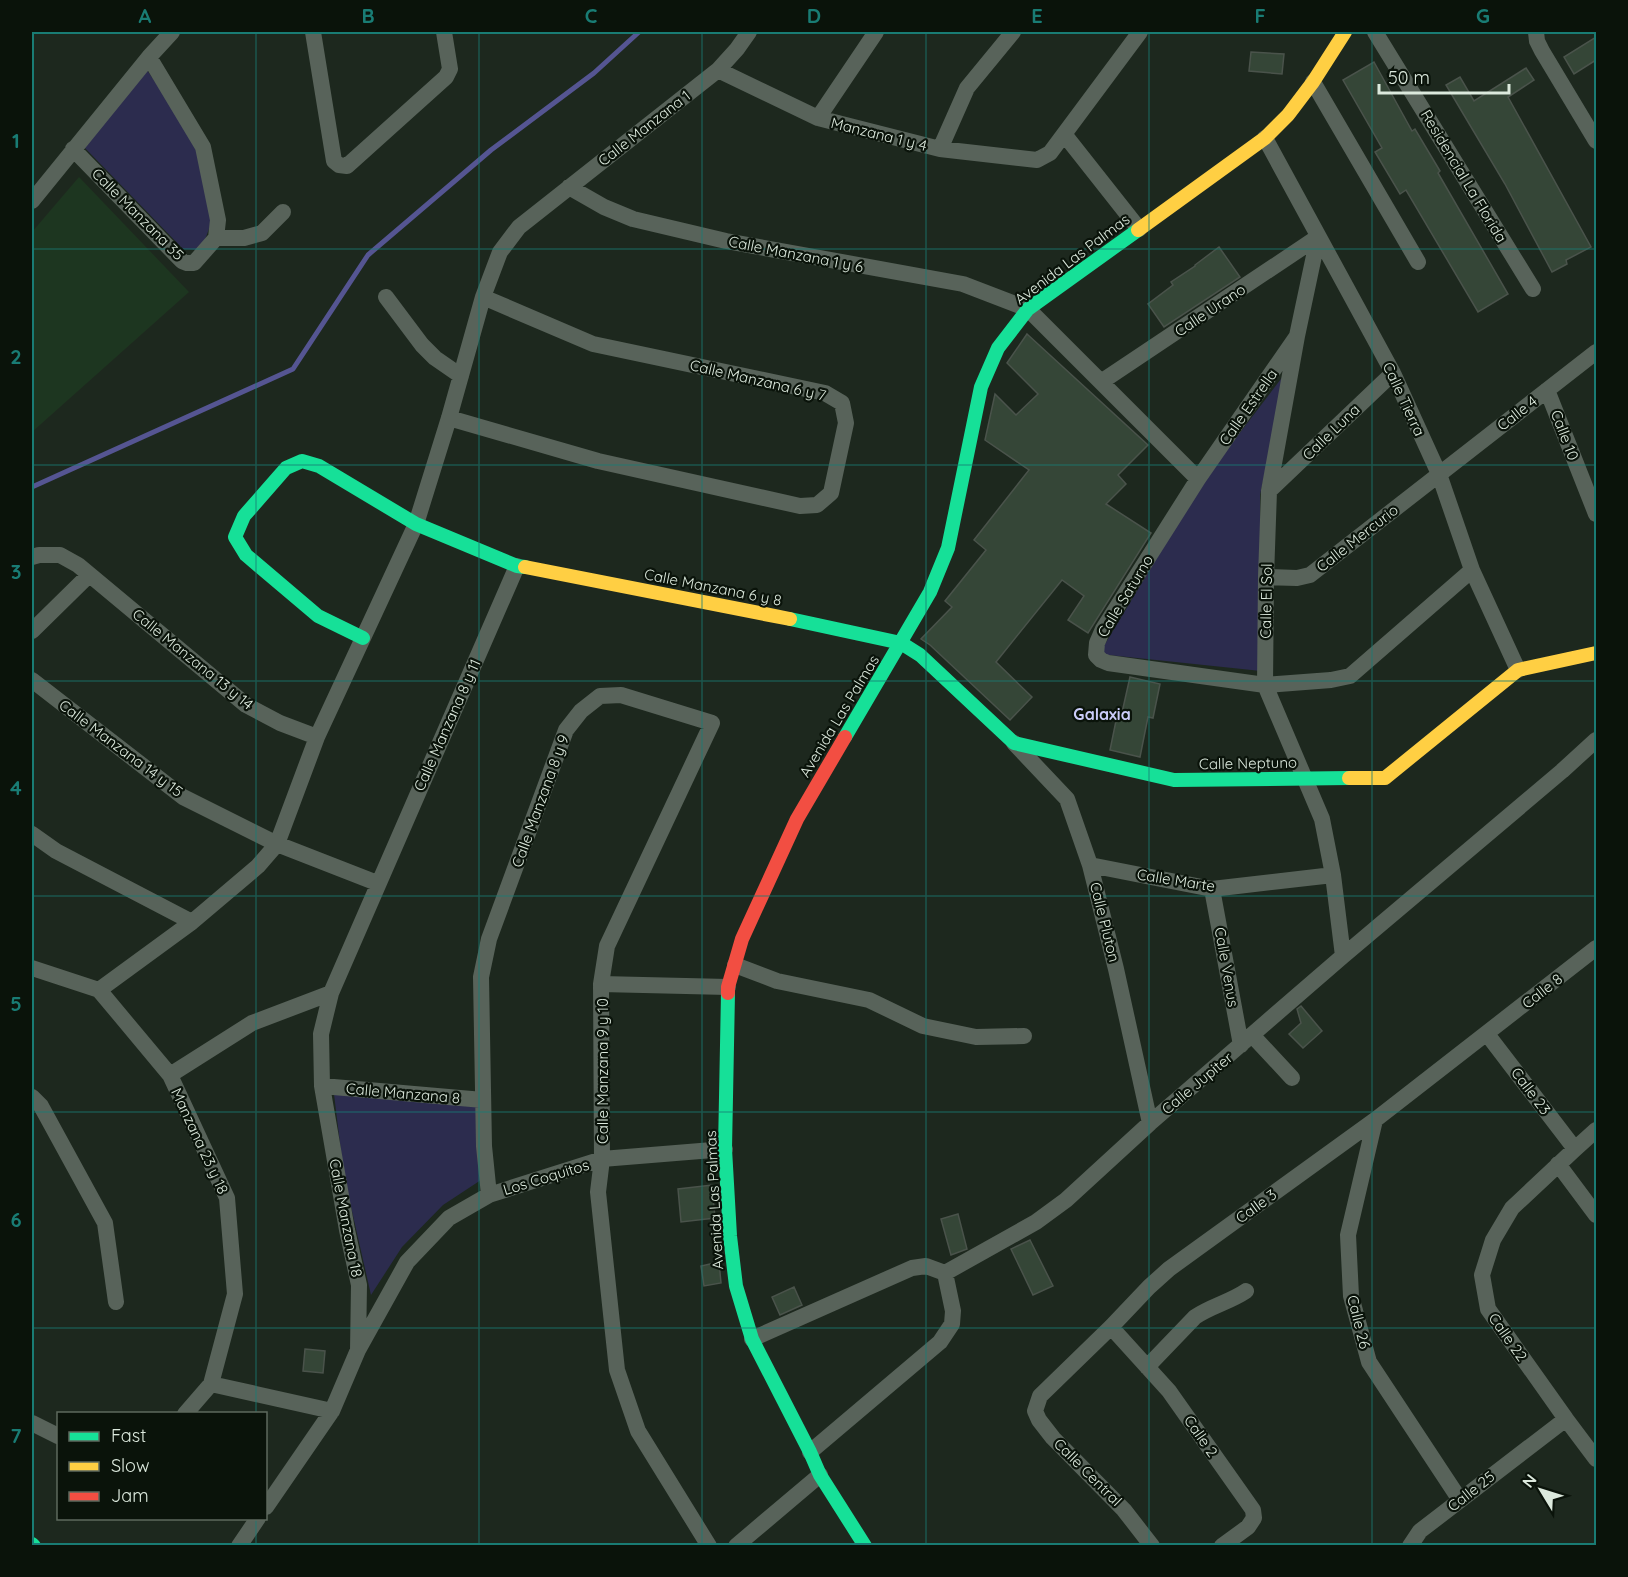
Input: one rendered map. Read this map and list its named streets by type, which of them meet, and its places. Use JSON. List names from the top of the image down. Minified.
{"streets":{"street":["Calle Manzana 1","Manzana 1 y 4","Residencial La Florida","Calle Manzana 35","Calle Manzana 1 y 6","Avenida Las Palmas","Calle Urano","Calle Manzana 6 y 7","Calle Tierra","Calle Estrella","Calle 4","Calle Luna","Calle 10","Calle Mercurio","Calle Manzana 6 y 8","Calle Saturno","Calle El Sol","Calle Manzana 13 y 14","Calle Manzana 8 y 11","Calle Manzana 14 y 15","Calle Neptuno","Calle Manzana 8 y 9","Calle Marte","Calle Pluton","Calle Venus","Calle 8","Calle Manzana 9 y 10","Calle Jupiter","Calle 23","Calle Manzana 8","Manzana 23 y 18","Los Coquitos","Calle 3","Calle Manzana 18","Calle 26","Calle 22","Calle 2","Calle Central","Calle 25"]},"crossings":[["Calle Manzana 1","Manzana 1 y 4"],["Calle Manzana 1","Calle Manzana 1 y 6"],["Calle Manzana 1","Calle Manzana 6 y 7"],["Calle Manzana 1","Calle Manzana 6 y 8"],["Calle Manzana 1","Calle Manzana 13 y 14"],["Calle Manzana 1","Calle Manzana 14 y 15"],["Calle Manzana 1 y 6","Avenida Las Palmas"],["Avenida Las Palmas","Calle Tierra"],["Avenida Las Palmas","Calle Manzana 6 y 8"],["Avenida Las Palmas","Los Coquitos"],["Calle Urano","Calle Tierra"],["Calle Urano","Calle El Sol"],["Calle Tierra","Calle 4"],["Calle Tierra","Calle Luna"],["Calle Tierra","Calle Mercurio"],["Calle Tierra","Calle Saturno"],["Calle Tierra","Calle El Sol"],["Calle Tierra","Calle Neptuno"],["Calle Estrella","Calle Saturno"],["Calle Estrella","Calle El Sol"],["Calle 4","Calle 10"],["Calle 4","Calle Mercurio"],["Calle Luna","Calle El Sol"],["Calle Mercurio","Calle El Sol"],["Calle Manzana 6 y 8","Calle Manzana 8 y 11"],["Calle Saturno","Calle El Sol"],["Calle El Sol","Calle Neptuno"],["Calle El Sol","Calle Marte"],["Calle El Sol","Calle Jupiter"],["Calle Manzana 8 y 11","Calle Manzana 14 y 15"],["Calle Manzana 8 y 11","Calle Manzana 18"],["Calle Neptuno","Calle Pluton"],["Calle Manzana 8 y 9","Calle Manzana 9 y 10"],["Calle Manzana 8 y 9","Calle Manzana 8"],["Calle Marte","Calle Pluton"],["Calle Marte","Calle Venus"],["Calle Pluton","Calle Jupiter"],["Calle Venus","Calle Jupiter"],["Calle 8","Calle 23"],["Calle 8","Calle 3"],["Calle Manzana 9 y 10","Los Coquitos"],["Calle 23","Calle 3"],["Calle 23","Calle 22"],["Calle Manzana 8","Calle Manzana 18"],["Los Coquitos","Calle Manzana 18"],["Calle 3","Calle 26"],["Calle 3","Calle 2"],["Calle 3","Calle Central"],["Calle 26","Calle 25"],["Calle 22","Calle 25"]],"districts":["Galaxia"],"legend":["Fast","Slow","Jam"],"scale_bar":"50 m","north":"top left","grid":{"columns":["A","B","C","D","E","F","G"],"rows":["1","2","3","4","5","6","7"]}}
